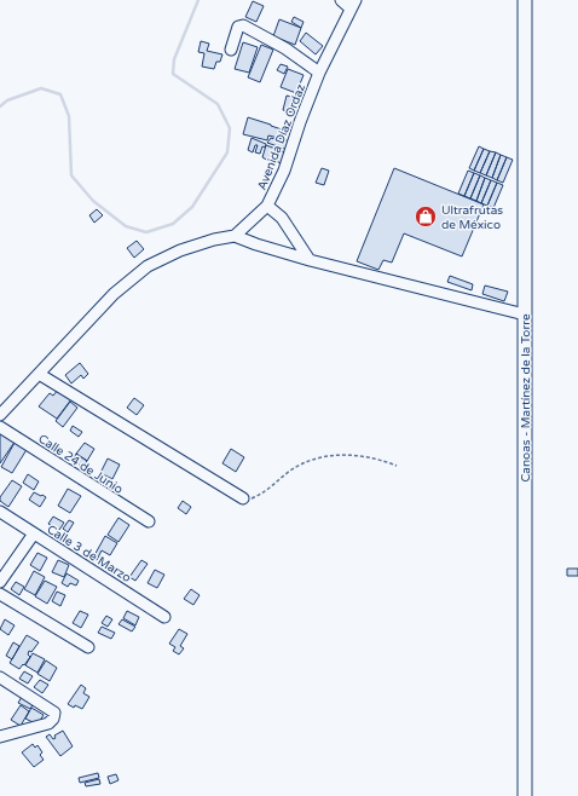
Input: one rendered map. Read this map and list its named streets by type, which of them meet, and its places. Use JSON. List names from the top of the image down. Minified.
{"streets":{"main road":["Canoas - Martínez de la Torre"],"street":["Avenida Díaz Ordaz","Calle 24 de Junio","Calle 3 de Marzo"]},"places":{"shop":["Ultrafrutas de México"]}}
